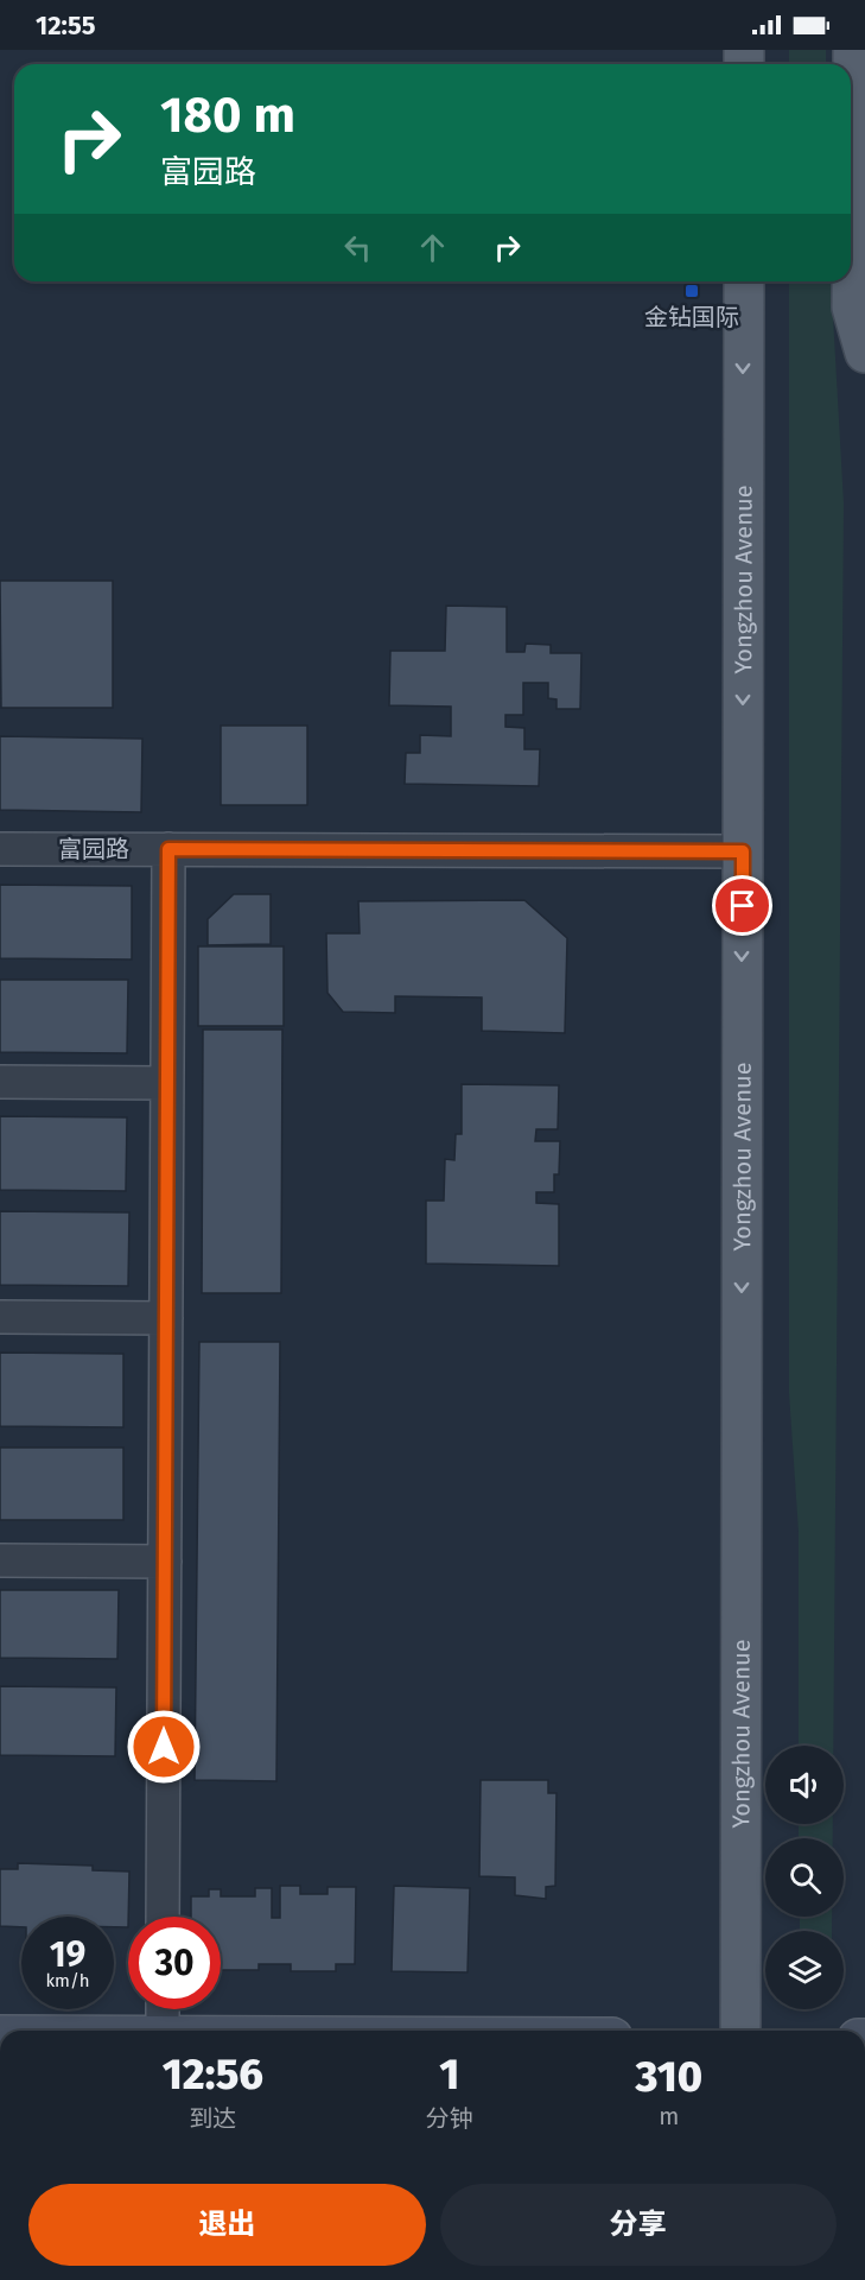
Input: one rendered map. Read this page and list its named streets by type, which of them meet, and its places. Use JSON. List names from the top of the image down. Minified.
{"streets":{"main road":["Yongzhou Avenue"],"street":["富园路"]},"crossings":[["Yongzhou Avenue","富园路"]],"one_way":["Yongzhou Avenue"],"places":{"transit":["金钻国际"]},"page":{"status":"12:55","turn":["180 m","富园路"],"speed":"19 km/h","limit":"30","eta":["12:56","到达","1","分钟","310","m"],"buttons":["退出","分享"]}}
